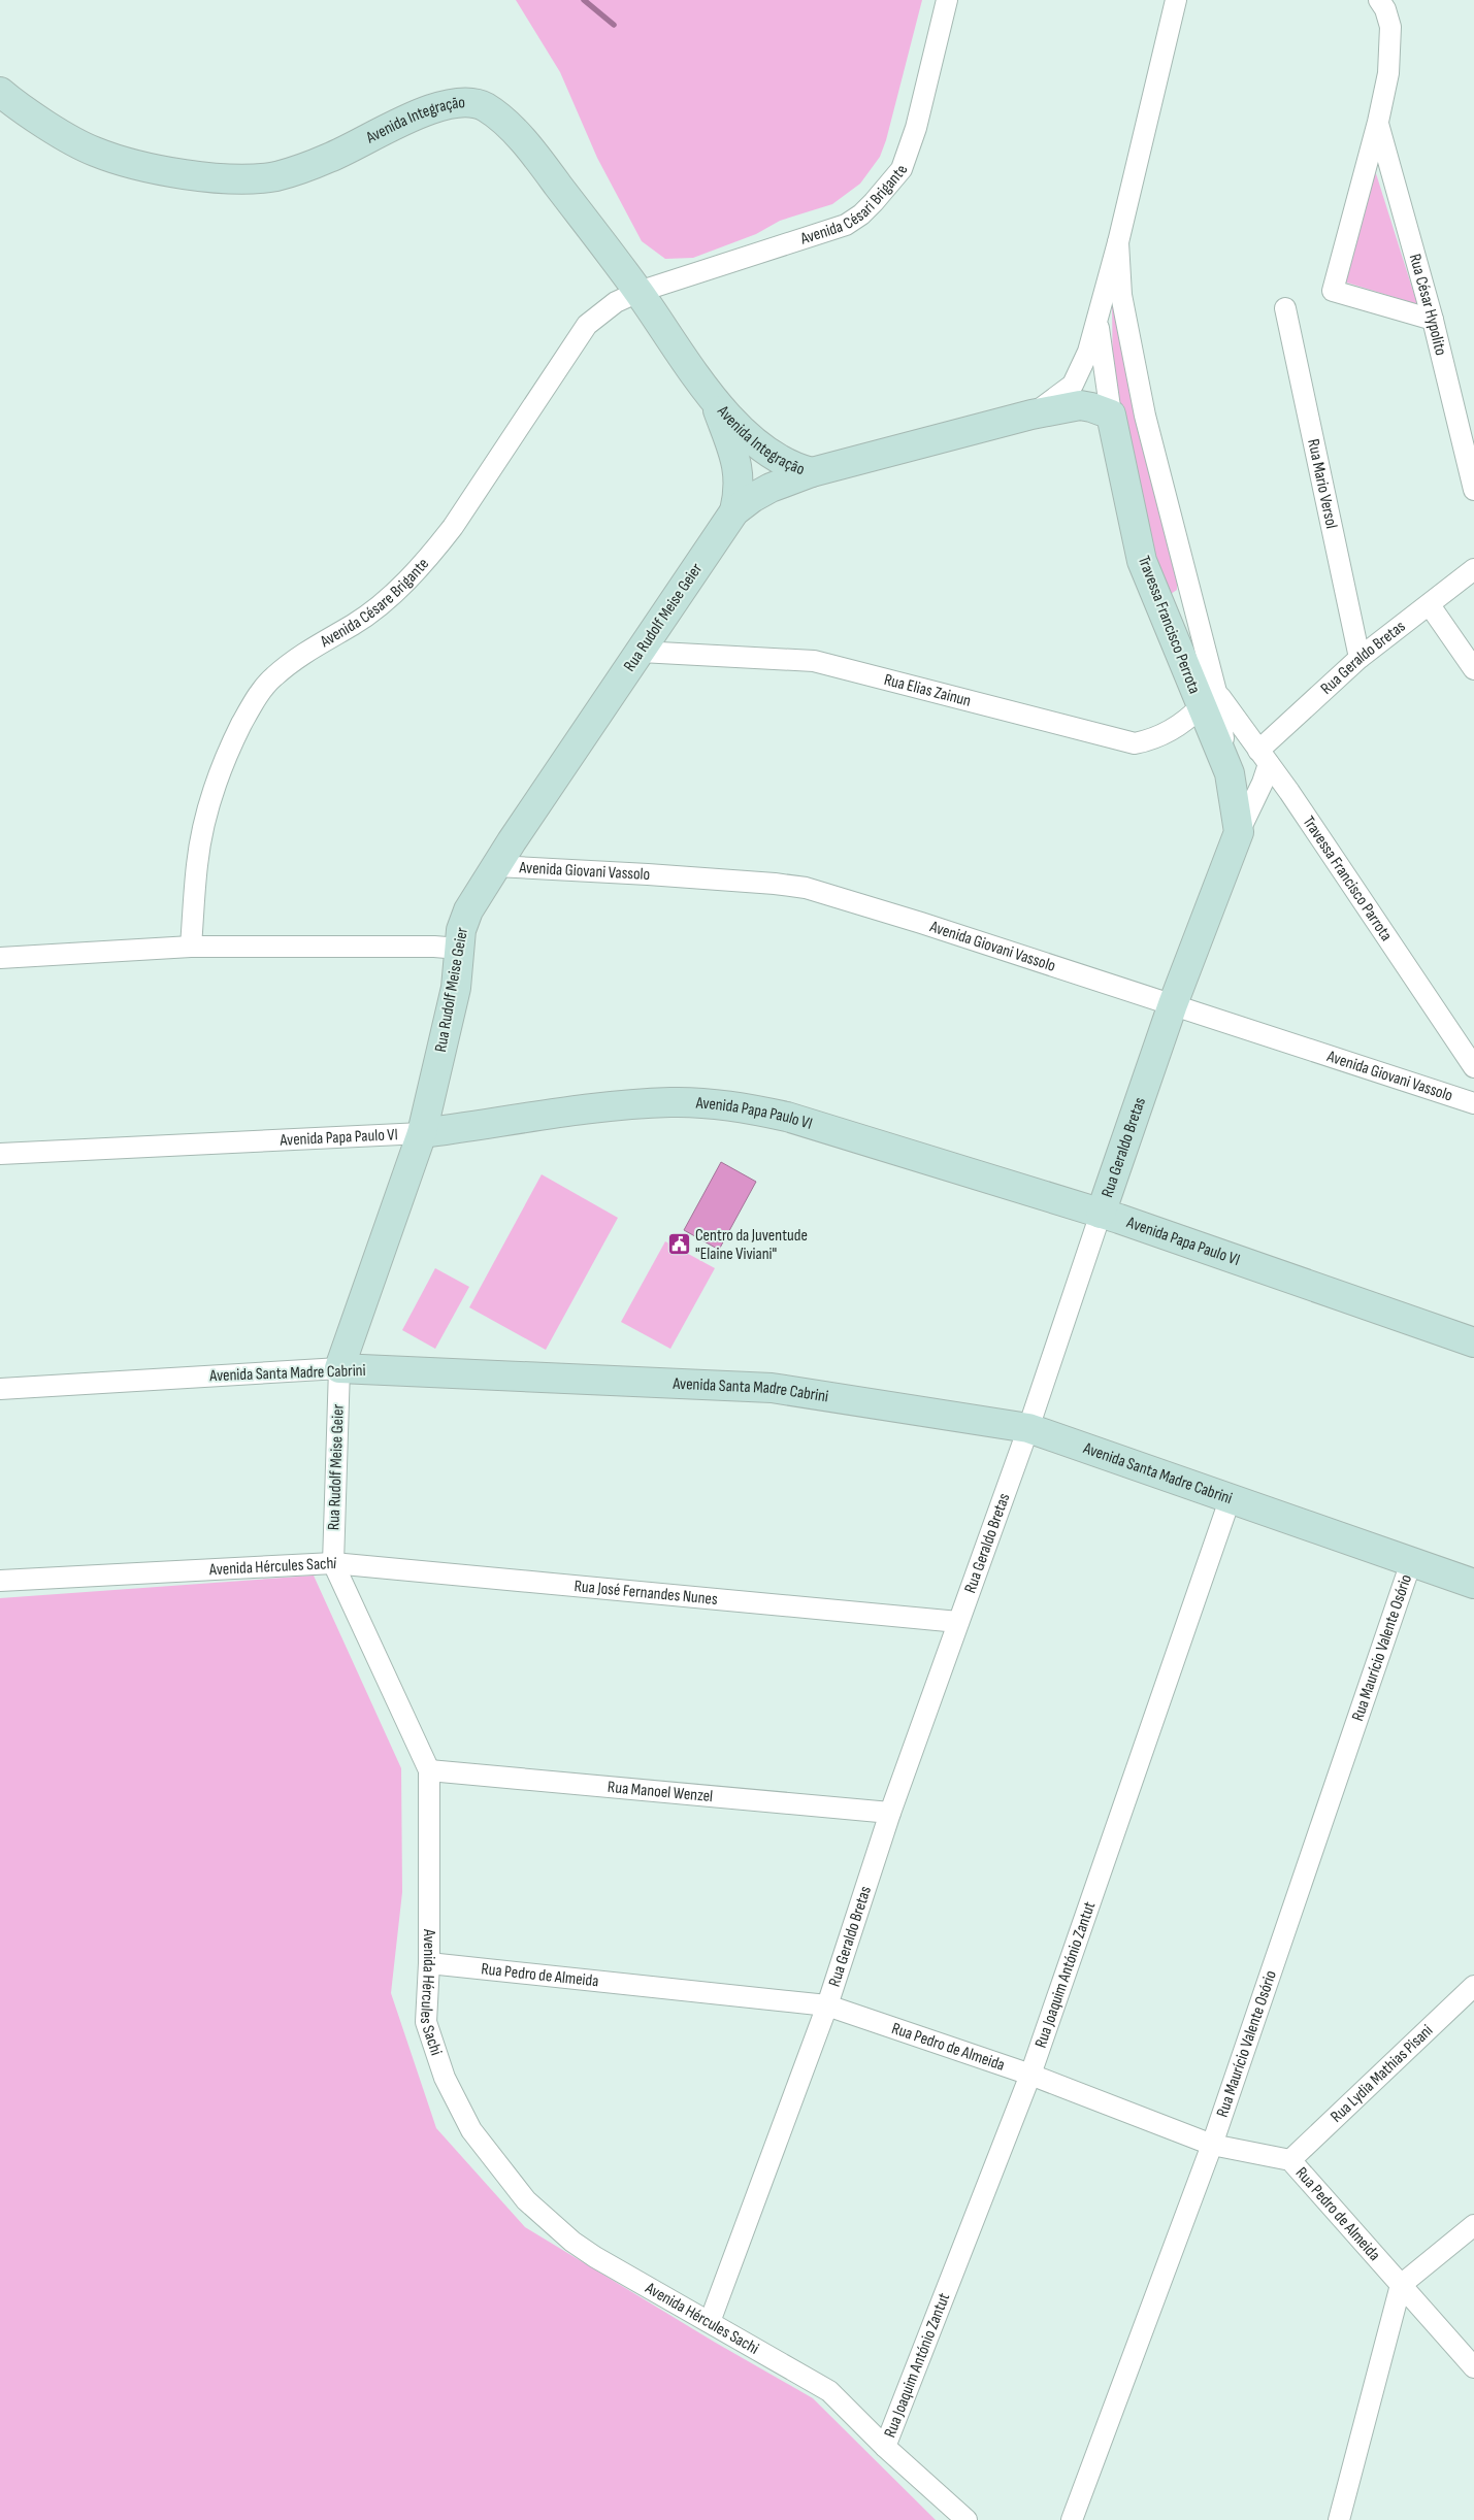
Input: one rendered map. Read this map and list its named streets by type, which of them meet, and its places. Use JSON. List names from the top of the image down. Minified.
{"streets":{"main road":["Avenida Integração","Rua Rudolf Meise Geier","Travessa Francisco Perrota","Rua Geraldo Bretas","Avenida Papa Paulo VI","Avenida Santa Madre Cabrini"],"street":["Avenida Césari Brigante","Rua César Hypolito","Rua Mario Versol","Avenida Césare Brigante","Rua Elias Zainun","Avenida Giovani Vassolo","Travessa Francisco Parrota","Avenida Hércules Sachi","Rua José Fernandes Nunes","Rua Maurício Valente Osório","Rua Manoel Wenzel","Rua Pedro de Almeida","Rua Joaquim António Zantut","Rua Lydia Mathias Pisani"]},"crossings":[["Avenida Integração","Avenida Césari Brigante"],["Avenida Integração","Avenida Césare Brigante"],["Avenida Integração","Rua Rudolf Meise Geier"],["Avenida Césari Brigante","Avenida Césare Brigante"],["Rua Mario Versol","Rua Geraldo Bretas"],["Rua Rudolf Meise Geier","Rua Elias Zainun"],["Rua Rudolf Meise Geier","Avenida Giovani Vassolo"],["Rua Rudolf Meise Geier","Avenida Papa Paulo VI"],["Rua Rudolf Meise Geier","Avenida Santa Madre Cabrini"],["Rua Rudolf Meise Geier","Avenida Hércules Sachi"],["Rua Rudolf Meise Geier","Rua José Fernandes Nunes"],["Travessa Francisco Perrota","Rua Geraldo Bretas"],["Travessa Francisco Perrota","Rua Elias Zainun"],["Travessa Francisco Perrota","Travessa Francisco Parrota"],["Rua Geraldo Bretas","Avenida Giovani Vassolo"],["Rua Geraldo Bretas","Travessa Francisco Parrota"],["Rua Geraldo Bretas","Avenida Papa Paulo VI"],["Rua Geraldo Bretas","Avenida Santa Madre Cabrini"],["Rua Geraldo Bretas","Avenida Hércules Sachi"],["Rua Geraldo Bretas","Rua José Fernandes Nunes"],["Rua Geraldo Bretas","Rua Manoel Wenzel"],["Rua Geraldo Bretas","Rua Pedro de Almeida"],["Rua Elias Zainun","Travessa Francisco Parrota"],["Avenida Santa Madre Cabrini","Rua Maurício Valente Osório"],["Avenida Santa Madre Cabrini","Rua Joaquim António Zantut"],["Avenida Hércules Sachi","Rua José Fernandes Nunes"],["Avenida Hércules Sachi","Rua Manoel Wenzel"],["Avenida Hércules Sachi","Rua Pedro de Almeida"],["Avenida Hércules Sachi","Rua Joaquim António Zantut"],["Rua Maurício Valente Osório","Rua Pedro de Almeida"],["Rua Pedro de Almeida","Rua Joaquim António Zantut"],["Rua Pedro de Almeida","Rua Lydia Mathias Pisani"]],"places":{"public building":["Centro da Juventude \"Elaine Viviani\""]}}
